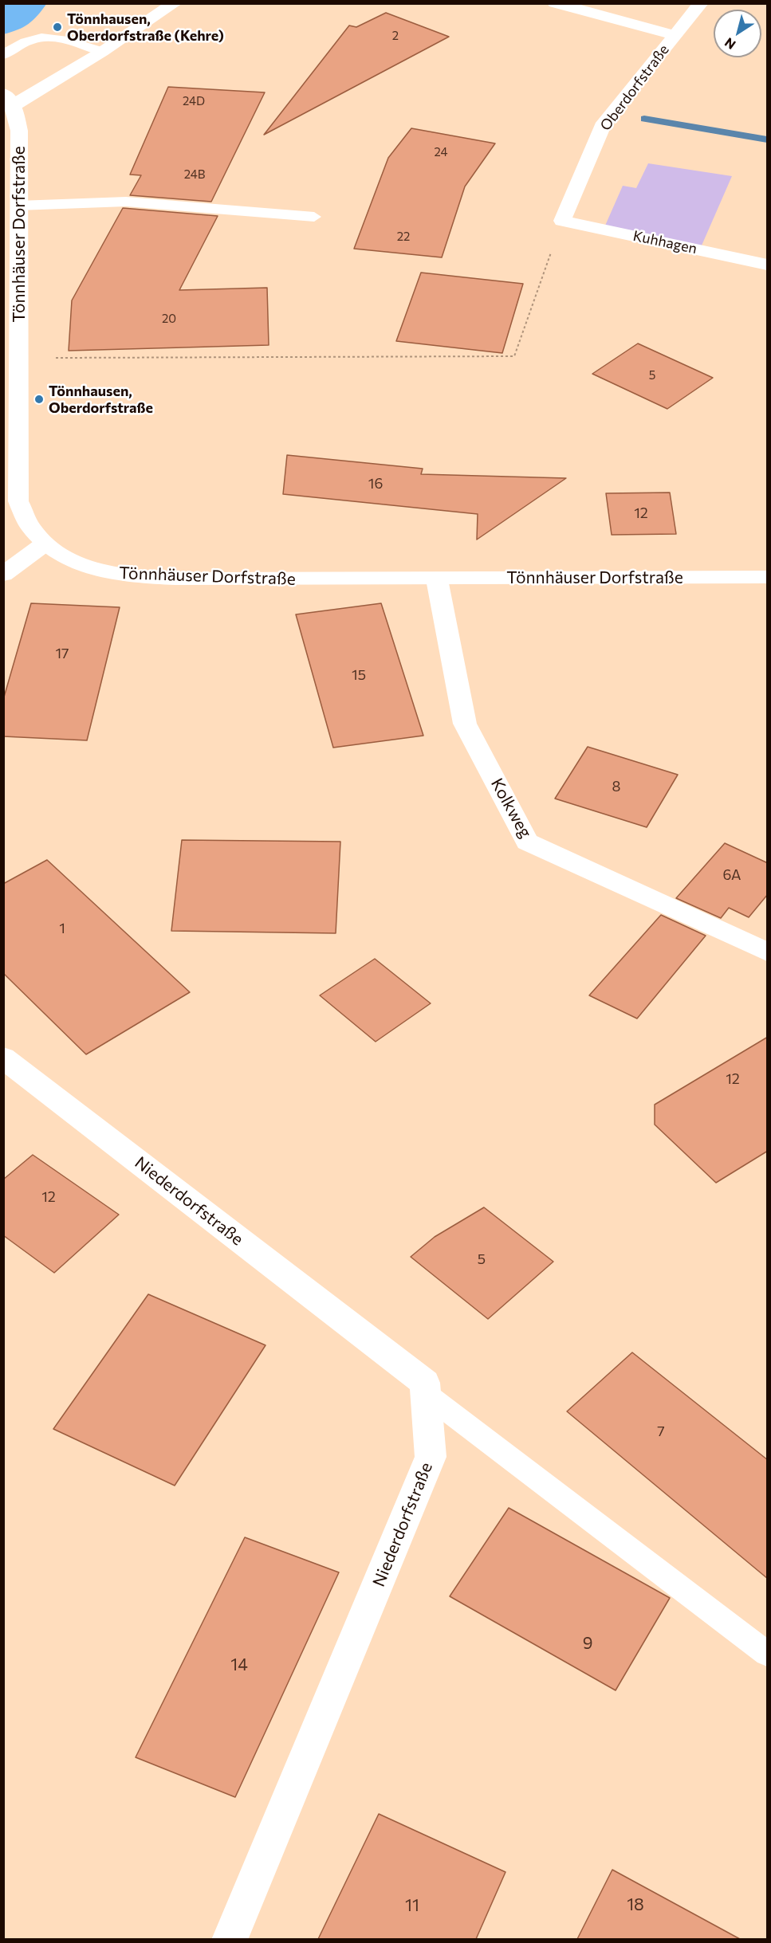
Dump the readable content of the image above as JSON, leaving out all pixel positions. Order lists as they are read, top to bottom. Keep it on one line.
{"streets":{"street":["Oberdorfstraße","Tönnhäuser Dorfstraße","Kuhhagen","Kolkweg","Niederdorfstraße"]},"crossings":[["Oberdorfstraße","Kuhhagen"],["Tönnhäuser Dorfstraße","Kolkweg"]],"places":["Tönnhausen, Oberdorfstraße (Kehre)","Tönnhausen, Oberdorfstraße"],"house_numbers":["2","24D","24","24B","22","20","5","16","12","17","15","8","6A","1","12","12","5","7","9","14","18","11"],"north":"bottom left"}
